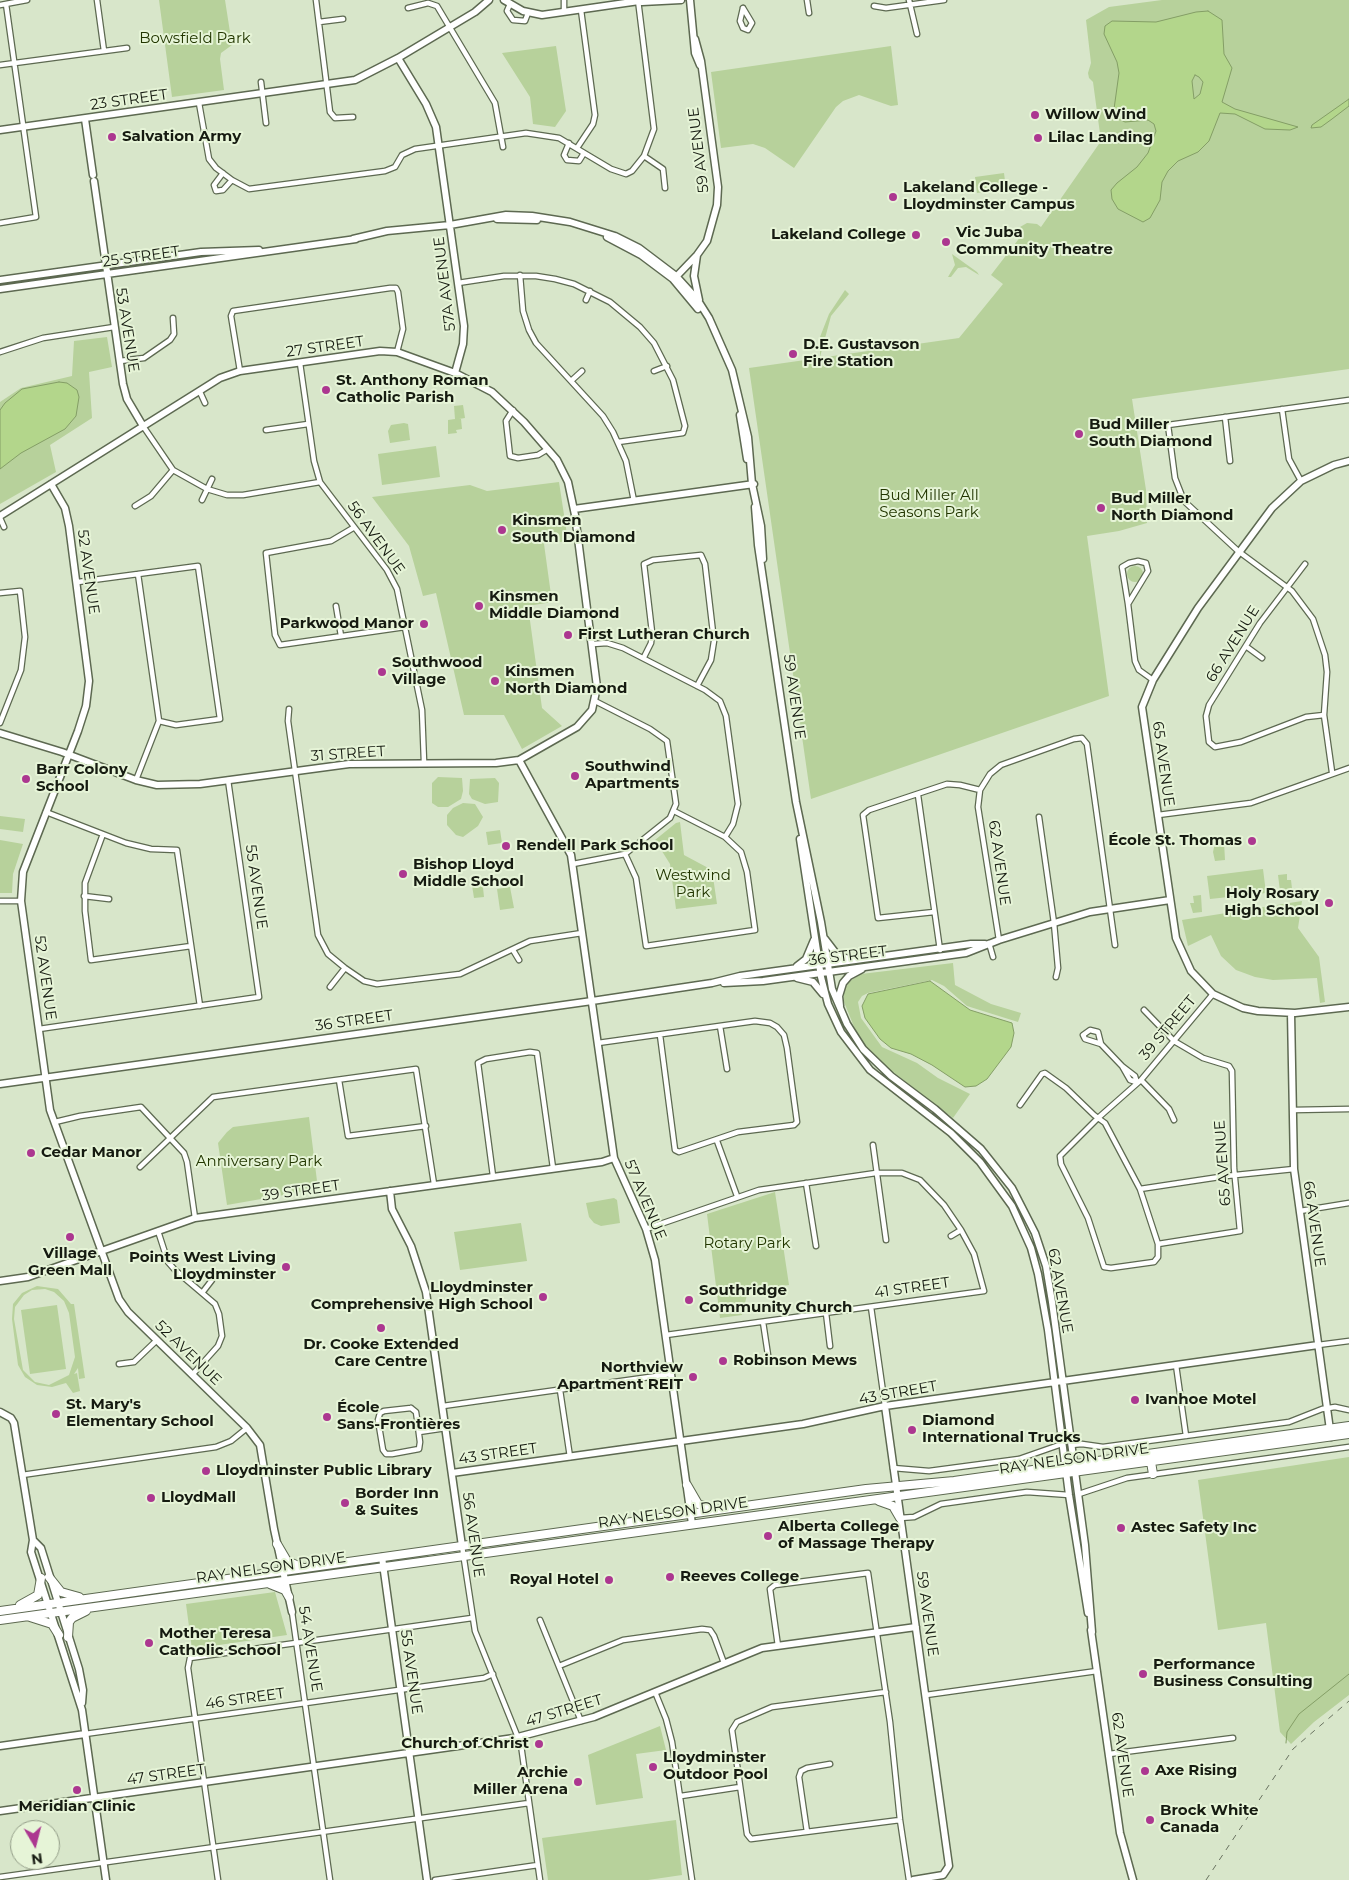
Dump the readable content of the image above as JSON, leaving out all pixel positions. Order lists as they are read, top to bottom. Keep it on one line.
{"streets":{"highway":["RAY NELSON DRIVE"],"street":["23 STREET","59 AVENUE","25 STREET","57A AVENUE","53 AVENUE","27 STREET","56 AVENUE","52 AVENUE","66 AVENUE","31 STREET","65 AVENUE","62 AVENUE","55 AVENUE","36 STREET","39 STREET","57 AVENUE","41 STREET","43 STREET","54 AVENUE","46 STREET","47 STREET"]},"crossings":[["23 STREET","57A AVENUE"],["23 STREET","53 AVENUE"],["59 AVENUE","62 AVENUE"],["59 AVENUE","36 STREET"],["59 AVENUE","41 STREET"],["59 AVENUE","43 STREET"],["59 AVENUE","RAY NELSON DRIVE"],["59 AVENUE","47 STREET"],["25 STREET","57A AVENUE"],["25 STREET","53 AVENUE"],["57A AVENUE","27 STREET"],["53 AVENUE","27 STREET"],["27 STREET","56 AVENUE"],["27 STREET","52 AVENUE"],["56 AVENUE","31 STREET"],["56 AVENUE","39 STREET"],["56 AVENUE","43 STREET"],["56 AVENUE","RAY NELSON DRIVE"],["56 AVENUE","46 STREET"],["56 AVENUE","47 STREET"],["52 AVENUE","31 STREET"],["52 AVENUE","36 STREET"],["52 AVENUE","39 STREET"],["52 AVENUE","54 AVENUE"],["66 AVENUE","39 STREET"],["66 AVENUE","43 STREET"],["66 AVENUE","RAY NELSON DRIVE"],["31 STREET","55 AVENUE"],["31 STREET","57 AVENUE"],["65 AVENUE","36 STREET"],["65 AVENUE","39 STREET"],["62 AVENUE","36 STREET"],["62 AVENUE","43 STREET"],["62 AVENUE","RAY NELSON DRIVE"],["55 AVENUE","RAY NELSON DRIVE"],["55 AVENUE","46 STREET"],["55 AVENUE","47 STREET"],["36 STREET","57 AVENUE"],["39 STREET","57 AVENUE"],["57 AVENUE","41 STREET"],["57 AVENUE","43 STREET"],["57 AVENUE","RAY NELSON DRIVE"],["RAY NELSON DRIVE","54 AVENUE"],["54 AVENUE","46 STREET"],["54 AVENUE","47 STREET"]],"parks":["Bowsfield Park","Bud Miller All Seasons Park","Westwind Park","Anniversary Park","Rotary Park"],"places":["Willow Wind","Salvation Army","Lilac Landing","Lakeland College - Lloydminster Campus","Lakeland College","Vic Juba Community Theatre","D.E. Gustavson Fire Station","St. Anthony Roman Catholic Parish","Bud Miller South Diamond","Bud Miller North Diamond","Kinsmen South Diamond","Kinsmen Middle Diamond","Parkwood Manor","First Lutheran Church","Southwood Village","Kinsmen North Diamond","Southwind Apartments","Barr Colony School","École St. Thomas","Rendell Park School","Bishop Lloyd Middle School","Holy Rosary High School","Cedar Manor","Village Green Mall","Points West Living Lloydminster","Lloydminster Comprehensive High School","Southridge Community Church","Dr. Cooke Extended Care Centre","Robinson Mews","Northview Apartment REIT","Ivanhoe Motel","St. Mary's Elementary School","École Sans-Frontières","Diamond International Trucks","Lloydminster Public Library","LloydMall","Border Inn & Suites","Astec Safety Inc","Alberta College of Massage Therapy","Reeves College","Royal Hotel","Mother Teresa Catholic School","Performance Business Consulting","Church of Christ","Lloydminster Outdoor Pool","Axe Rising","Archie Miller Arena","Meridian Clinic","Brock White Canada"],"north":"bottom"}
